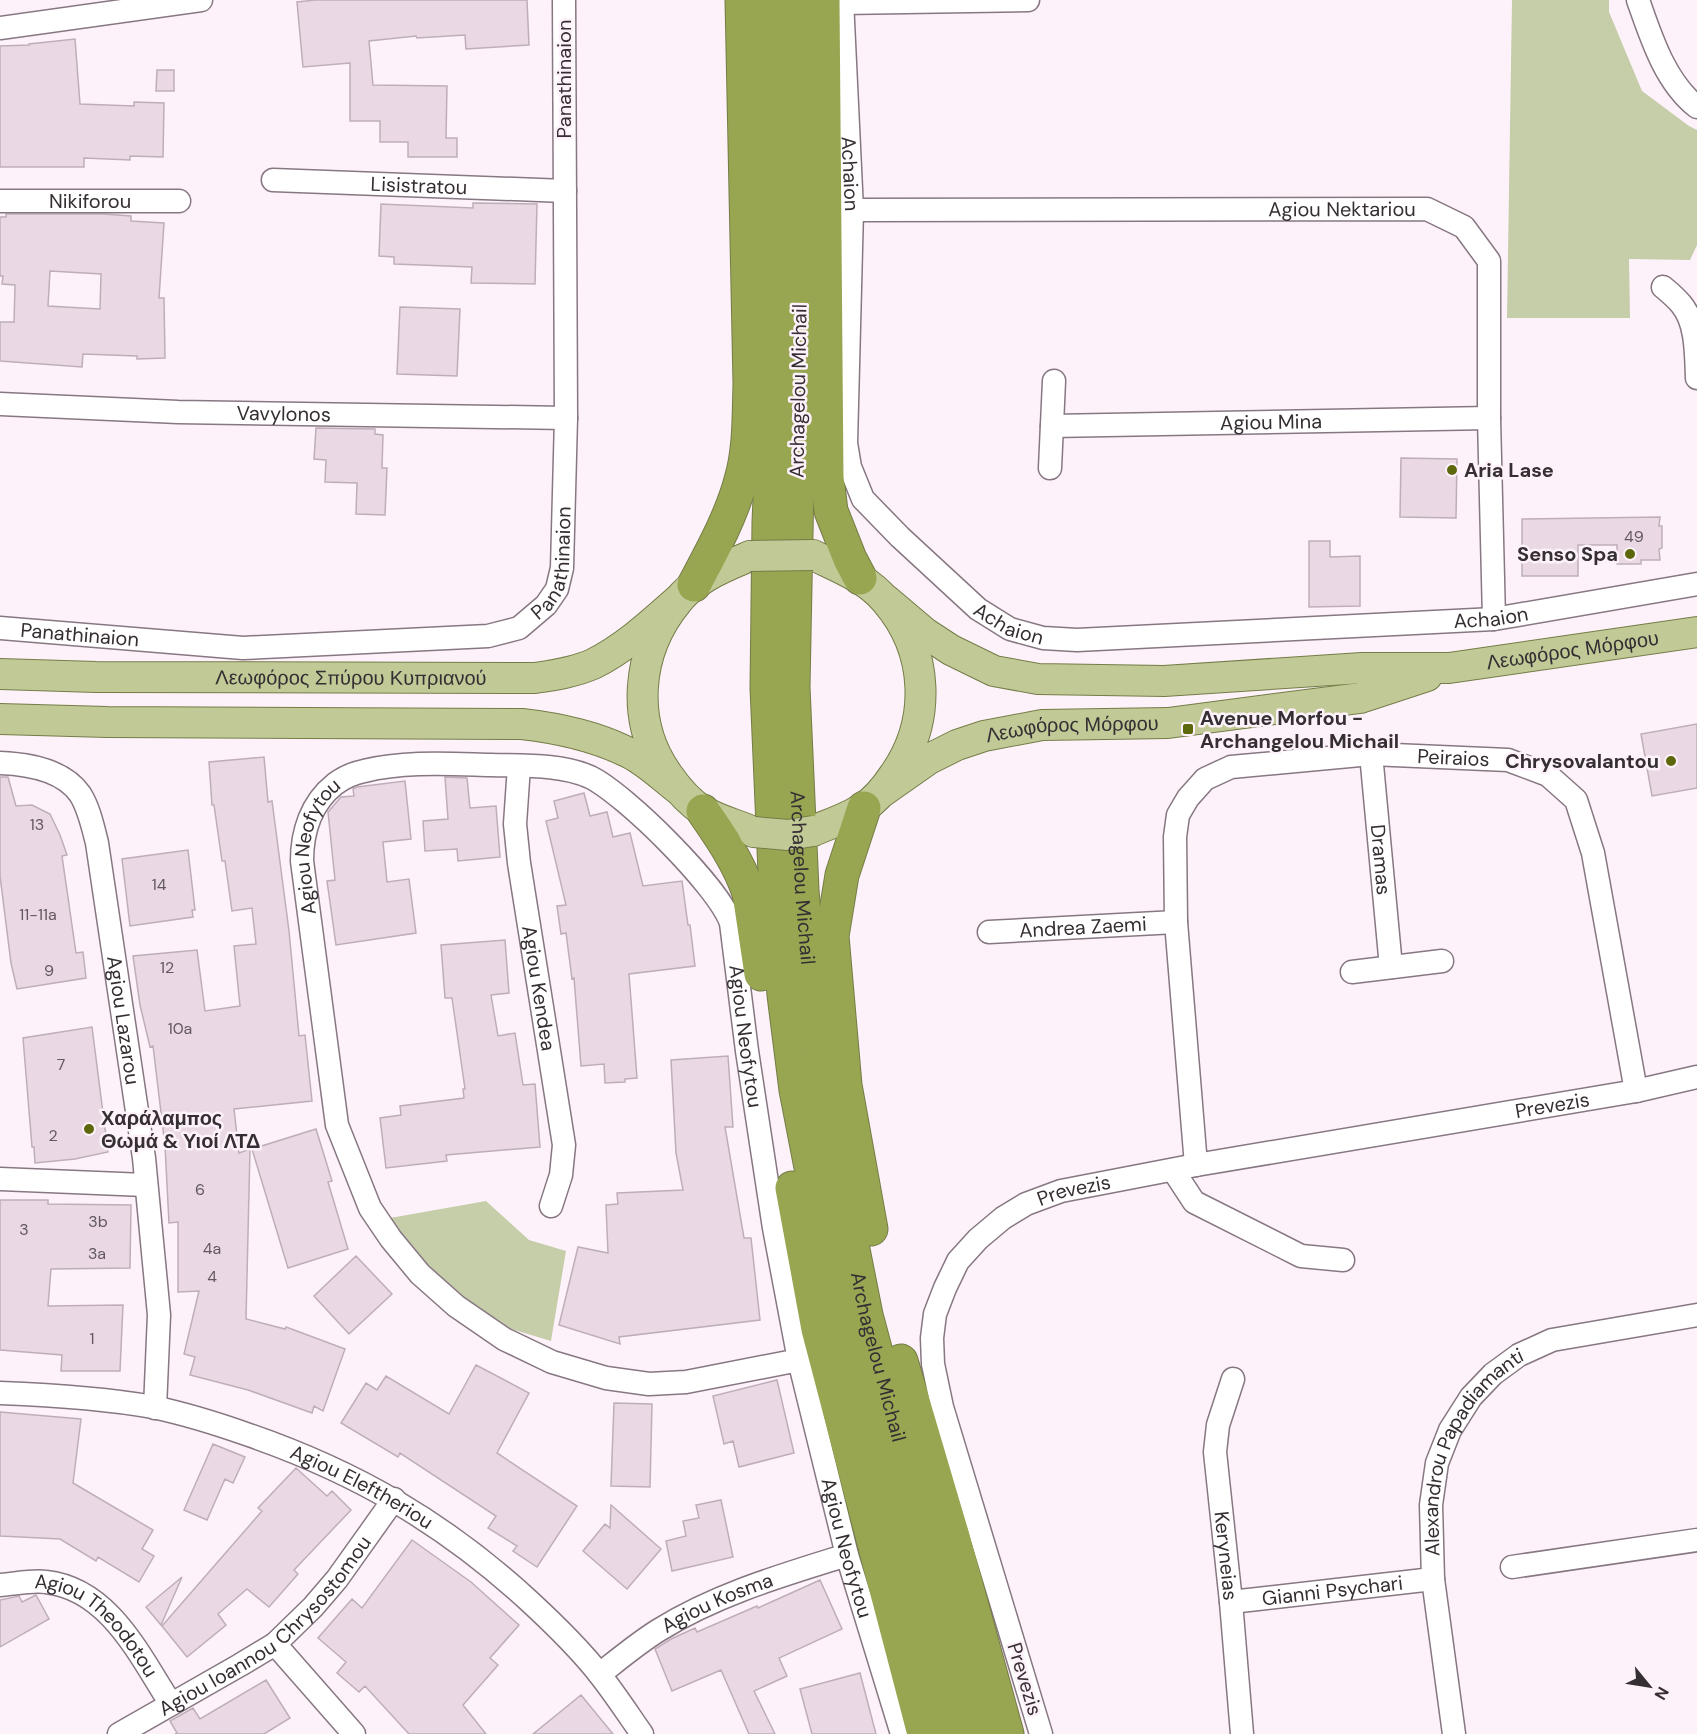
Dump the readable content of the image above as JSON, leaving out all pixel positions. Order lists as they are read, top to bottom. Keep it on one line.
{"streets":{"highway":["Archagelou Michail"],"main road":["Λεωφόρος Μόρφου","Λεωφόρος Σπύρου Κυπριανού"],"street":["Panathinaion","Achaion","Lisistratou","Nikiforou","Agiou Nektariou","Vavylonos","Agiou Mina","Peiraios","Agiou Neofytou","Dramas","Andrea Zaemi","Agiou Kendea","Agiou Lazarou","Prevezis","Alexandrou Papadiamanti","Agiou Eleftheriou","Keryneias","Gianni Psychari","Agiou Kosma","Agiou Ioannou Chrysostomou","Agiou Theodotou"]},"crossings":[["Panathinaion","Lisistratou"],["Panathinaion","Vavylonos"],["Achaion","Agiou Nektariou"],["Agiou Nektariou","Agiou Mina"],["Λεωφόρος Μόρφου","Λεωφόρος Σπύρου Κυπριανού"],["Peiraios","Dramas"],["Peiraios","Andrea Zaemi"],["Peiraios","Prevezis"],["Agiou Neofytou","Agiou Kendea"],["Agiou Neofytou","Agiou Kosma"],["Agiou Lazarou","Agiou Eleftheriou"],["Alexandrou Papadiamanti","Gianni Psychari"],["Agiou Eleftheriou","Agiou Kosma"],["Agiou Eleftheriou","Agiou Ioannou Chrysostomou"],["Keryneias","Gianni Psychari"],["Agiou Ioannou Chrysostomou","Agiou Theodotou"]],"places":{"other":["Aria Lase","Senso Spa","Chrysovalantou","Χαράλαμπος Θωμά & Υιοί ΛΤΔ"],"transit":["Avenue Morfou - Archangelou Michail"]},"house_numbers":["49","13","14","11-11a","12","9","10a","7","2","6","3b","3","4a","3a","4","1"],"north":"bottom right"}
